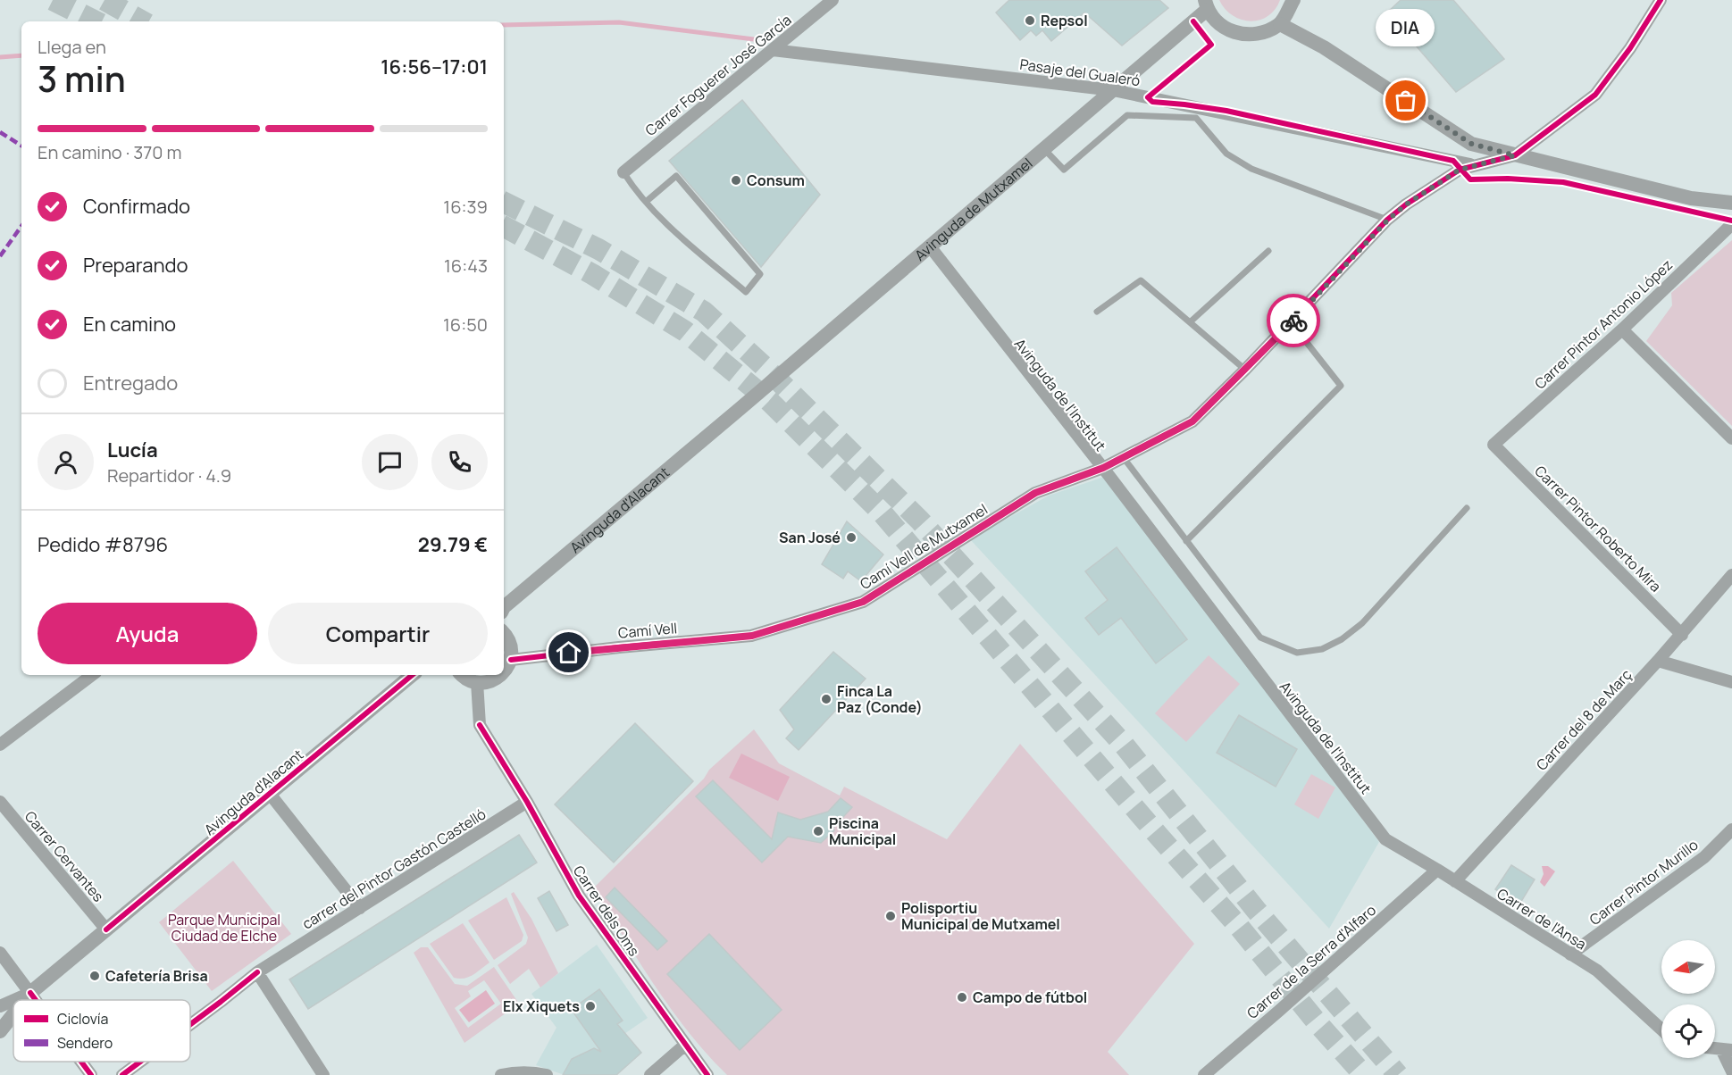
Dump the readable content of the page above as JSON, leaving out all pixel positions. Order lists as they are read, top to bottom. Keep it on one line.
{"streets":{"street":["Pasaje del Gualeró","Carrer Foguerer José García","Avinguda de Mutxamel","Carrer Pintor Antonio López","Avinguda de l'Institut","Avinguda d'Alacant","Carrer Pintor Roberto Mira","Camí Vell de Mutxamel","Camí Vell","Carrer del 8 de Març","Carrer Cervantes","carrer del Pintor Gastón Castelló","Carrer Pintor Murillo","Carrer dels Oms","Carrer de l'Ansa","Carrer de la Serra d'Alfaro"]},"crossings":[["Pasaje del Gualeró","Carrer Foguerer José García"],["Pasaje del Gualeró","Avinguda de Mutxamel"],["Pasaje del Gualeró","Camí Vell de Mutxamel"],["Avinguda de Mutxamel","Avinguda de l'Institut"],["Avinguda de Mutxamel","Avinguda d'Alacant"],["Carrer Pintor Antonio López","Carrer Pintor Roberto Mira"],["Avinguda de l'Institut","Camí Vell de Mutxamel"],["Avinguda de l'Institut","Carrer de l'Ansa"],["Avinguda d'Alacant","Carrer Cervantes"],["Carrer Pintor Roberto Mira","Carrer del 8 de Març"],["Camí Vell de Mutxamel","Camí Vell"],["Carrer del 8 de Març","Carrer de l'Ansa"],["carrer del Pintor Gastón Castelló","Carrer dels Oms"],["Carrer Pintor Murillo","Carrer de l'Ansa"],["Carrer de l'Ansa","Carrer de la Serra d'Alfaro"]],"parks":["Parque Municipal Ciudad de Elche"],"places":["Repsol","DIA","Consum","San José","Finca La Paz (Conde)","Piscina Municipal","Polisportiu Municipal de Mutxamel","Cafetería Brisa","Campo de fútbol","Elx Xiquets"],"legend":["Ciclovía","Sendero"],"north":"left","page":{"bubble":"DIA","heading":["3 min","Llega en","16:56–17:01"],"panel":["Lucía","Repartidor · 4.9","Pedido #8796","29.79 €"],"bar":"En camino · 370 m","list":[["Confirmado","16:39"],["Preparando","16:43"],["En camino","16:50"],"Entregado"],"buttons":["Ayuda","Compartir"]}}
